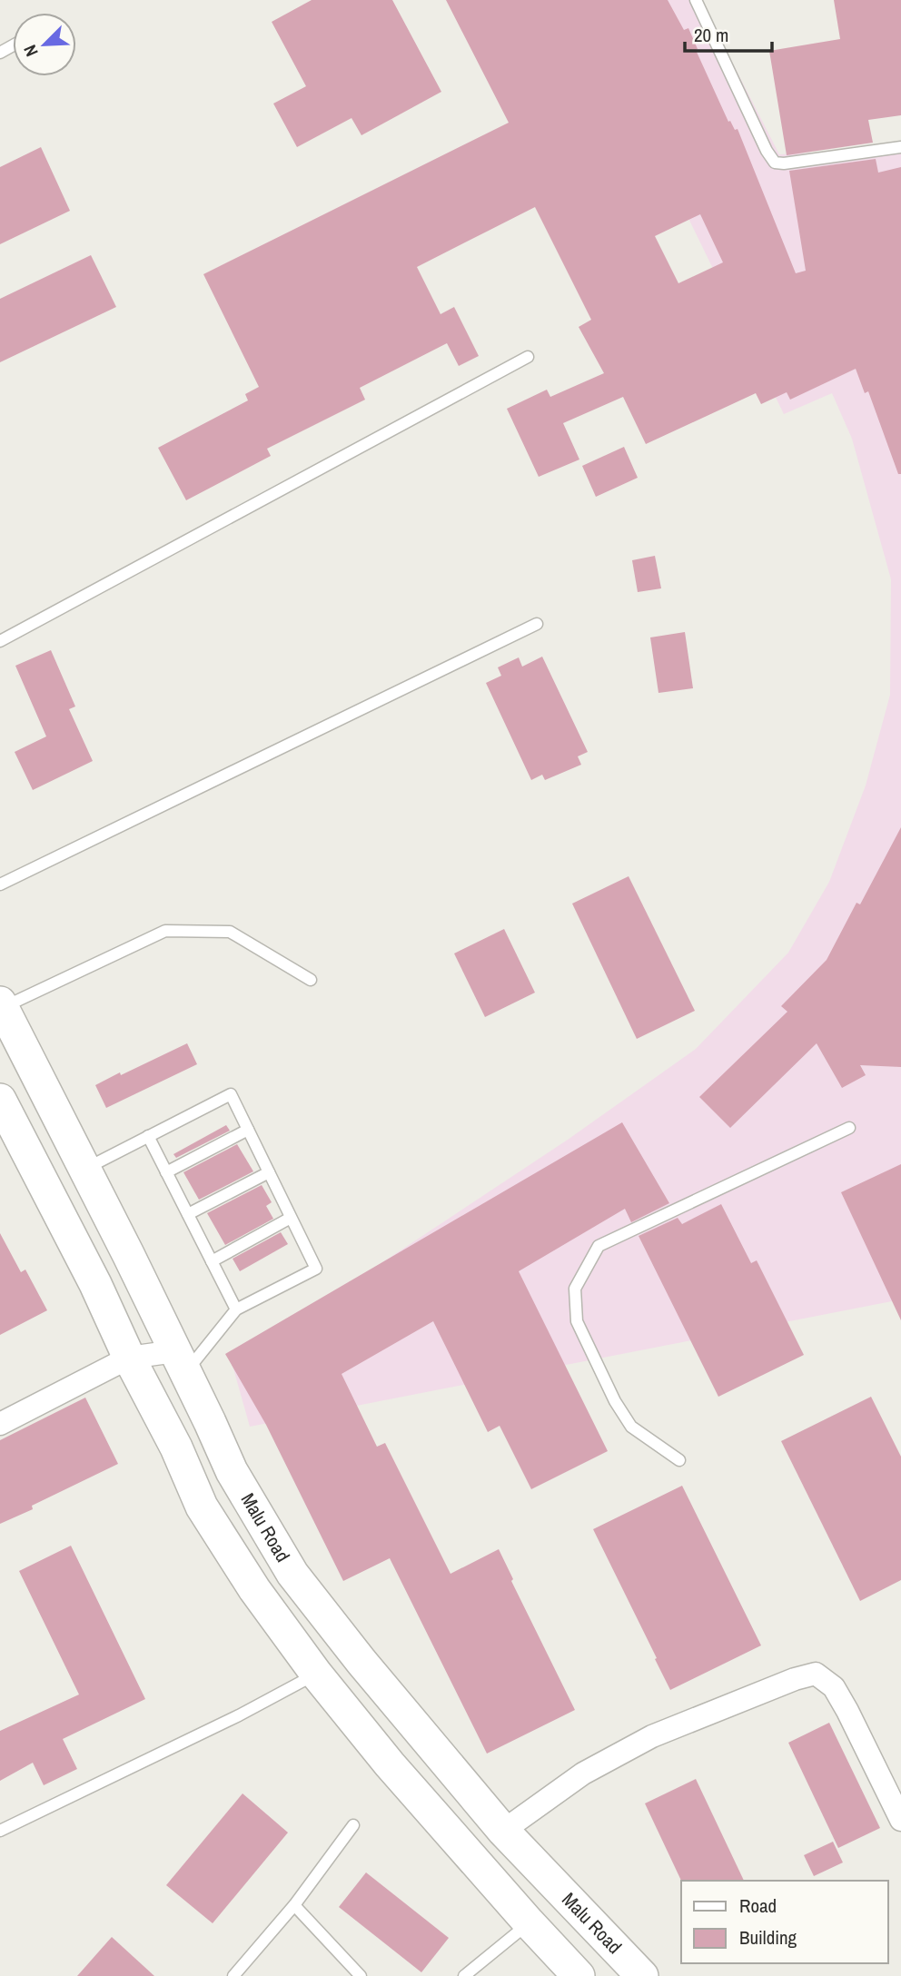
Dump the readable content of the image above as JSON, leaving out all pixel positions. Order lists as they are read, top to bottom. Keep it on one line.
{"streets":{"main road":["Malu Road"]},"legend":["Road","Building"],"scale_bar":"20 m","north":"bottom left"}
